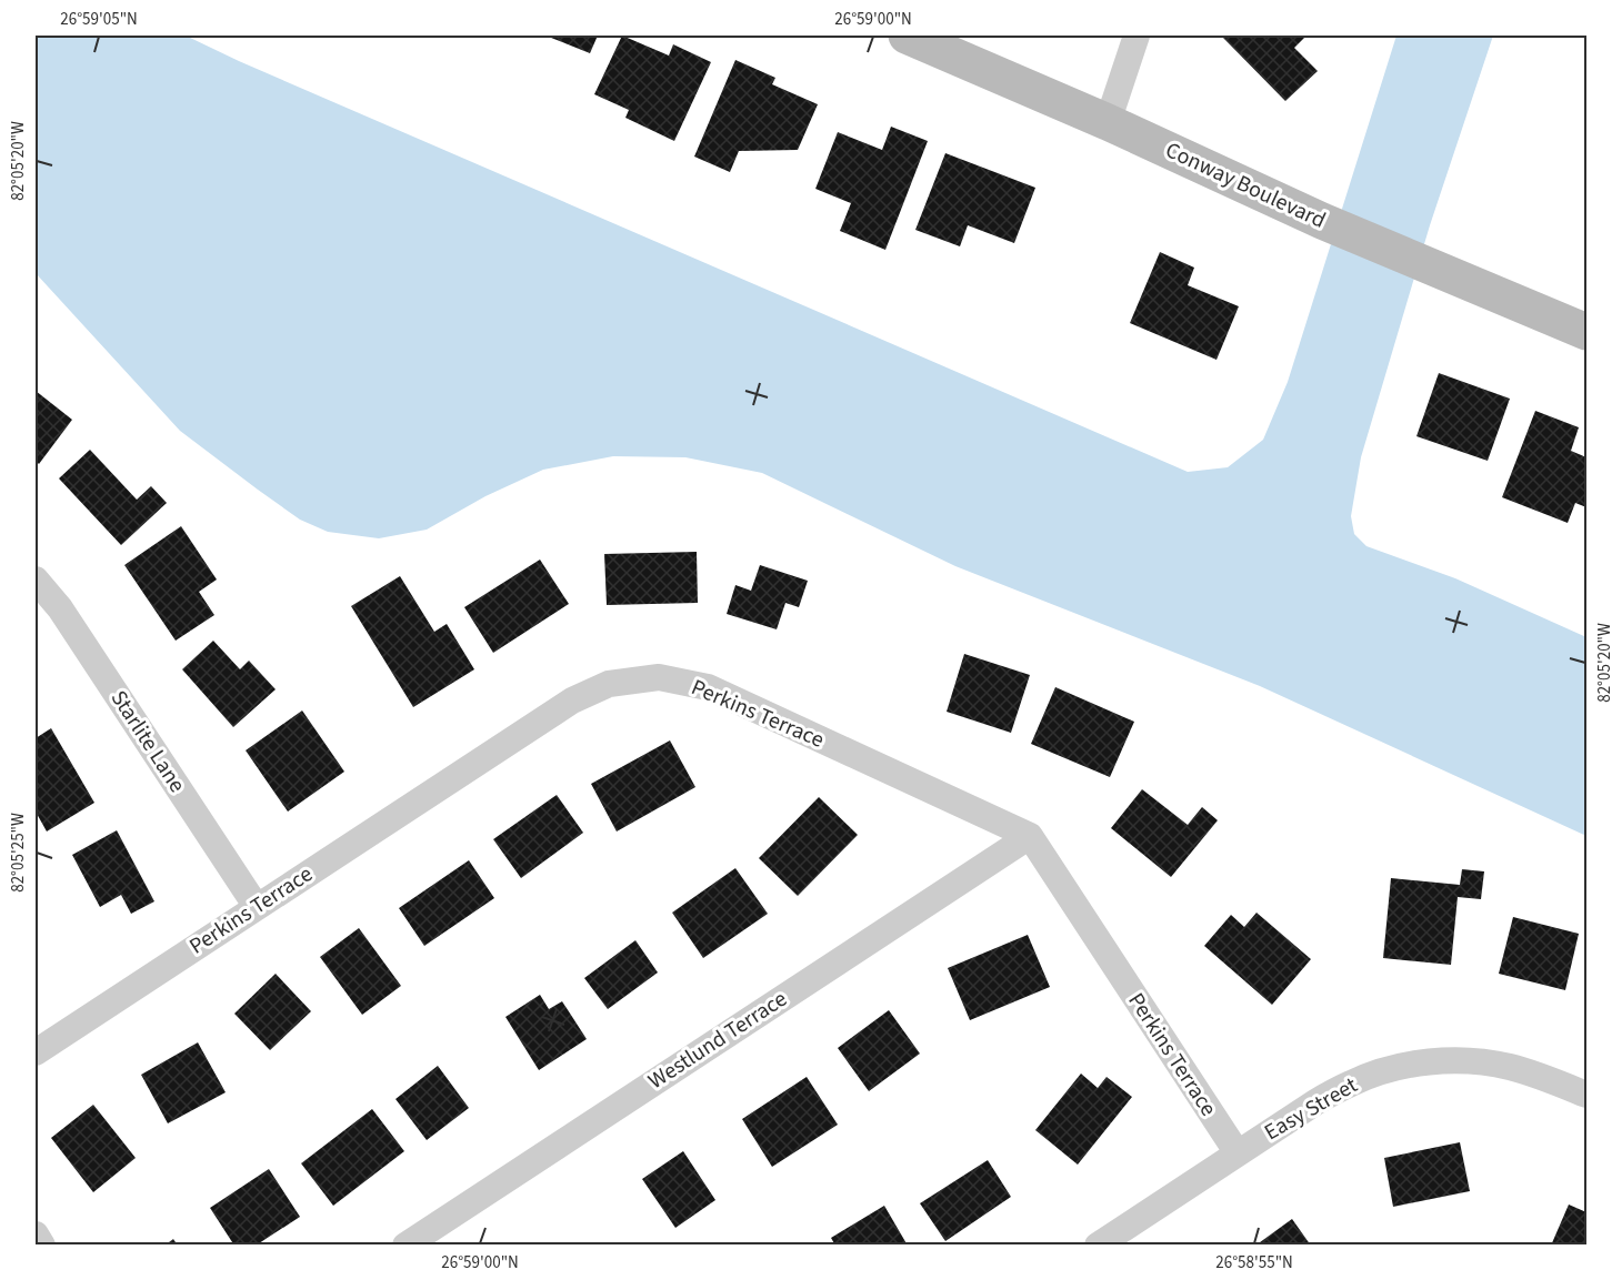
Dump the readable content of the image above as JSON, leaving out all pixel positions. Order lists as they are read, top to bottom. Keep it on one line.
{"streets":{"street":["Conway Boulevard","Perkins Terrace","Starlite Lane","Westlund Terrace","Easy Street"]},"crossings":[["Perkins Terrace","Starlite Lane"],["Perkins Terrace","Westlund Terrace"],["Perkins Terrace","Easy Street"]],"coordinates":["26°59'05\"N","26°59'00\"N","82°05'20\"W","82°05'25\"W","26°58'55\"N"]}
